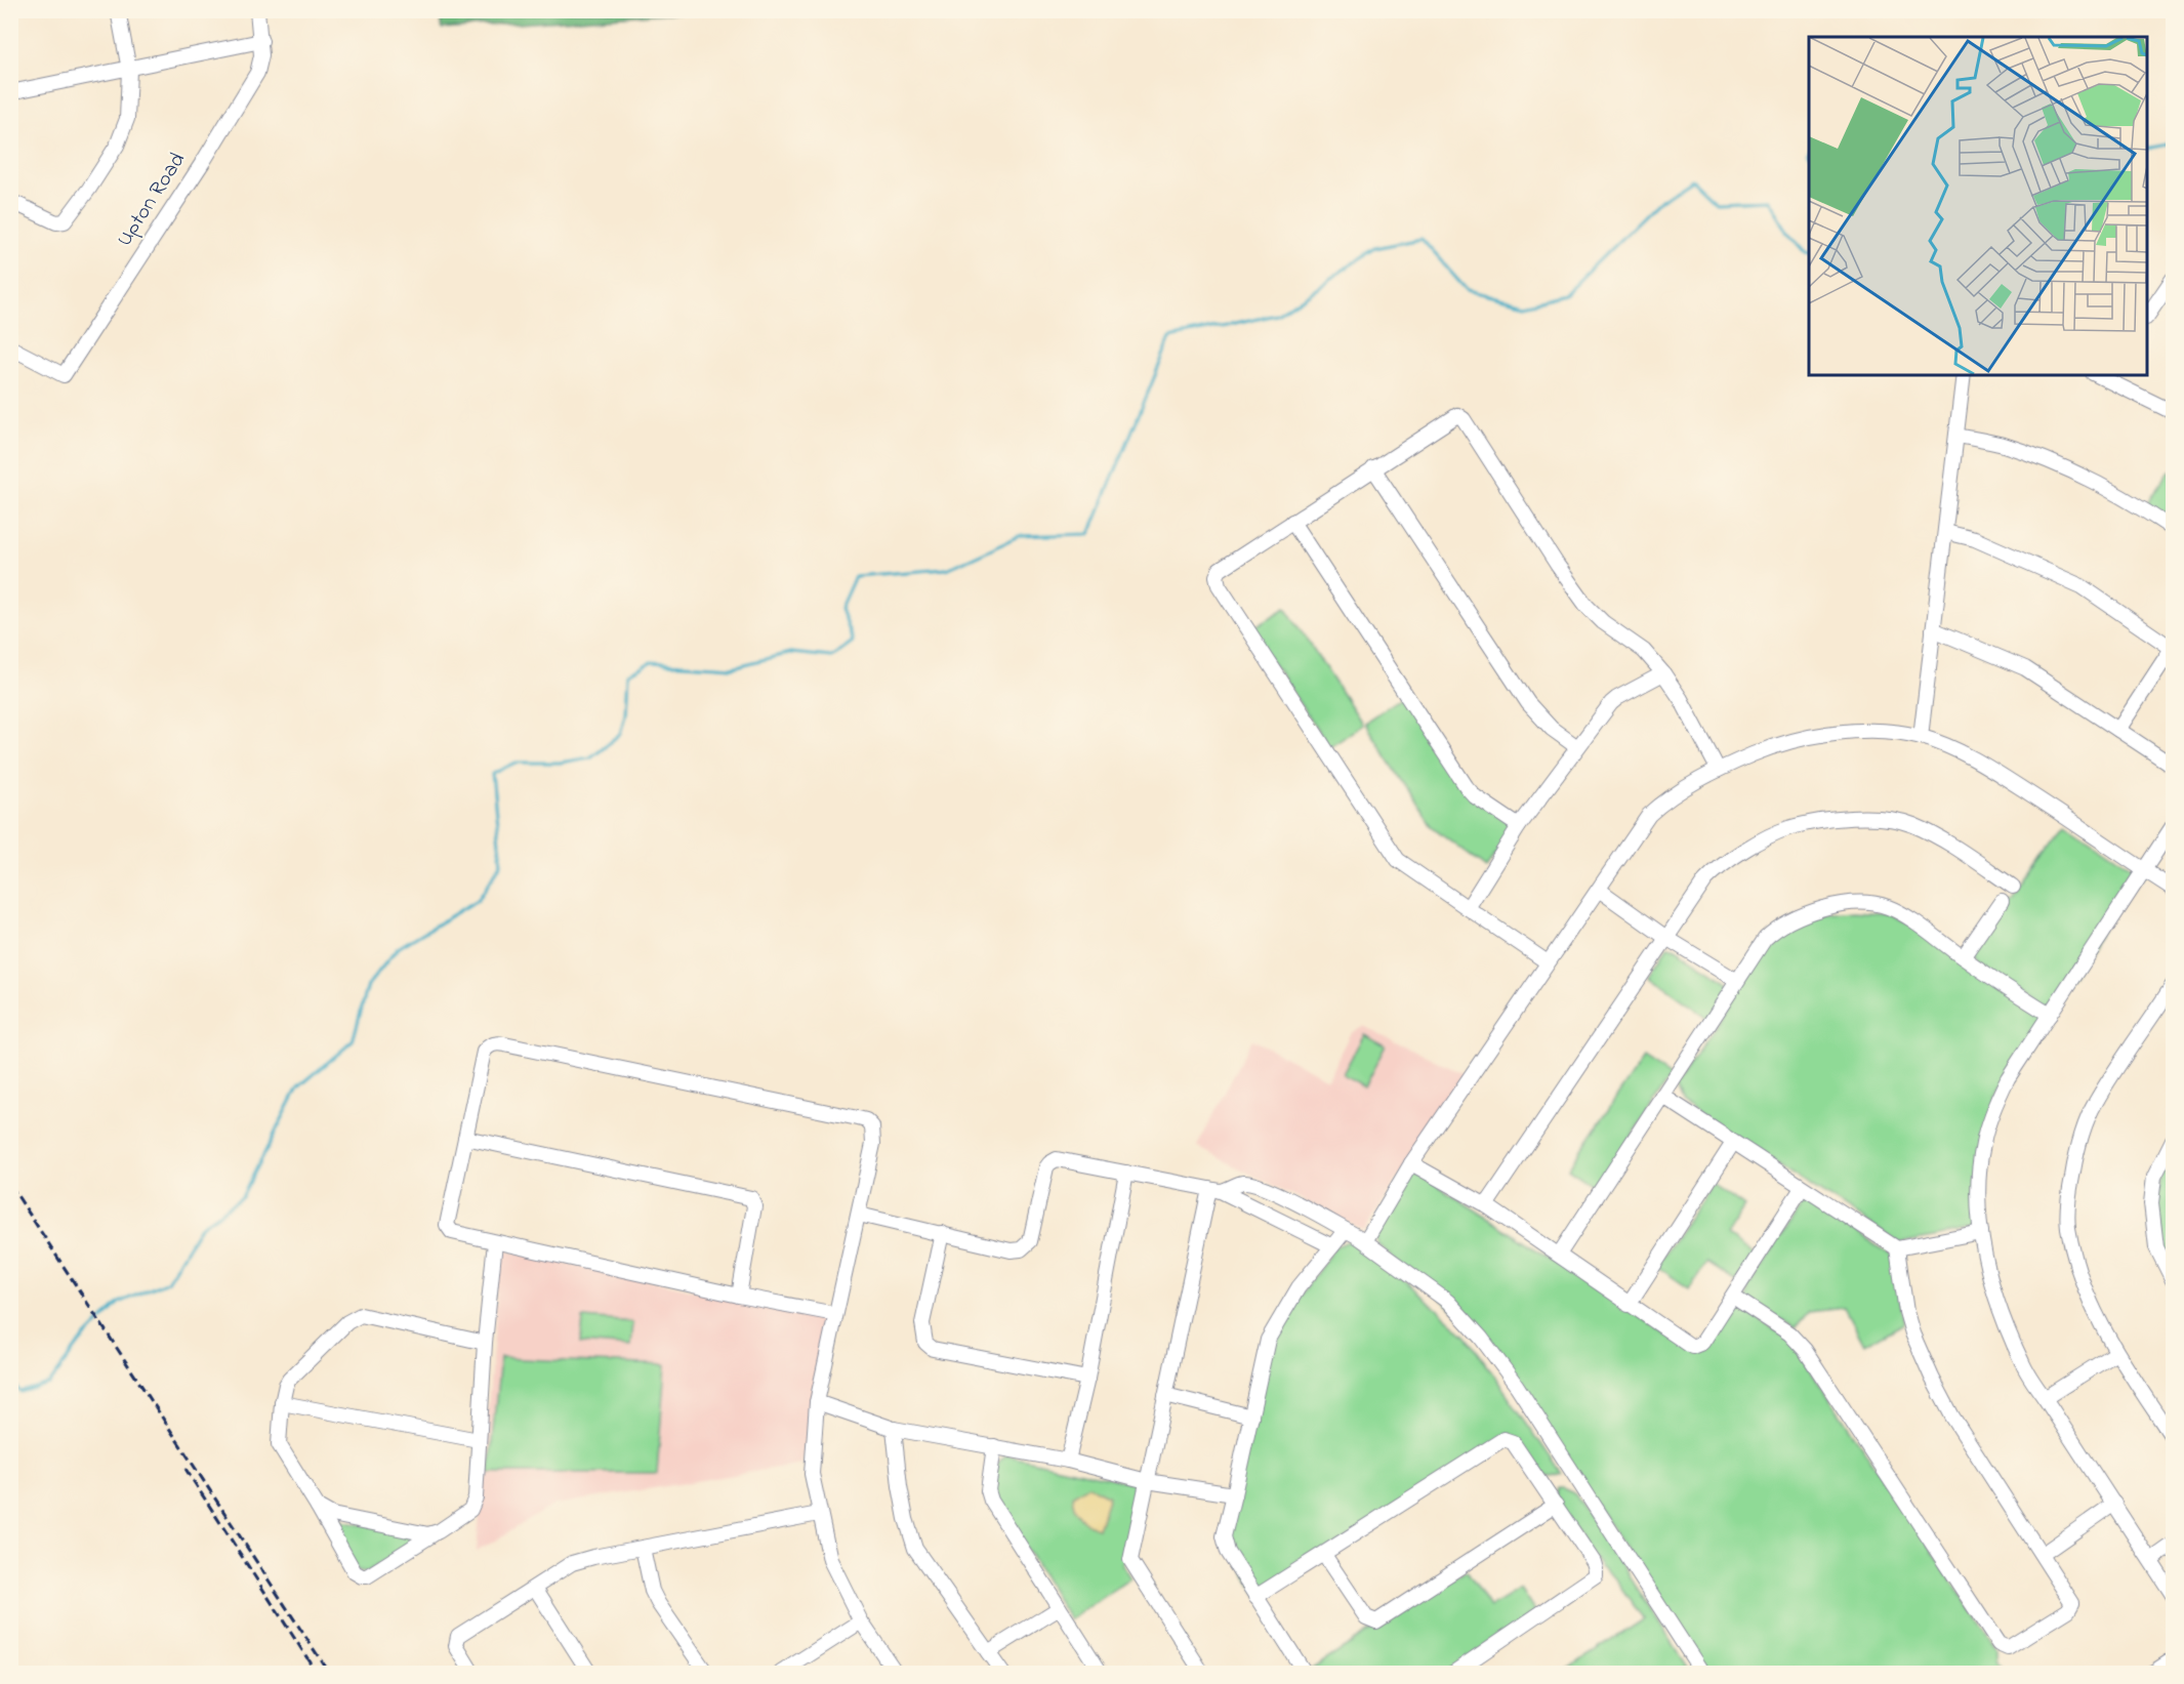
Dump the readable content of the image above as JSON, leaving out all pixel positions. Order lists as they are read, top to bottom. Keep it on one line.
{"streets":{"street":["Upton Road"]}}
